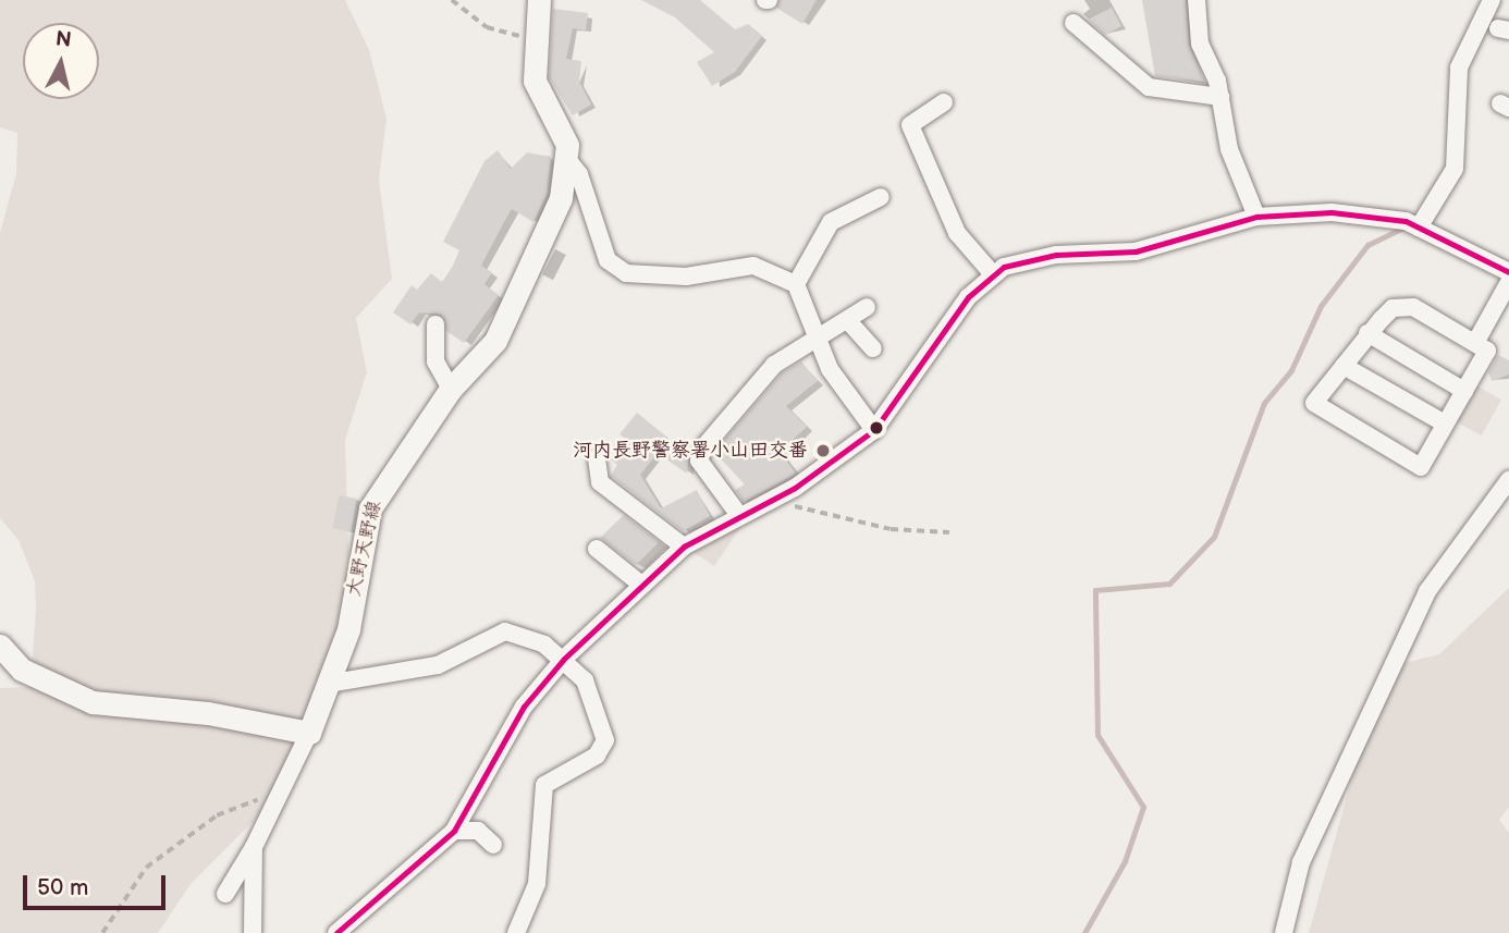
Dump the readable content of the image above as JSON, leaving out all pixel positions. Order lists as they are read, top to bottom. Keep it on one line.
{"streets":{"main road":["大野天野線"]},"places":["河内長野警察署小山田交番"],"scale_bar":"50 m","north":"top"}
